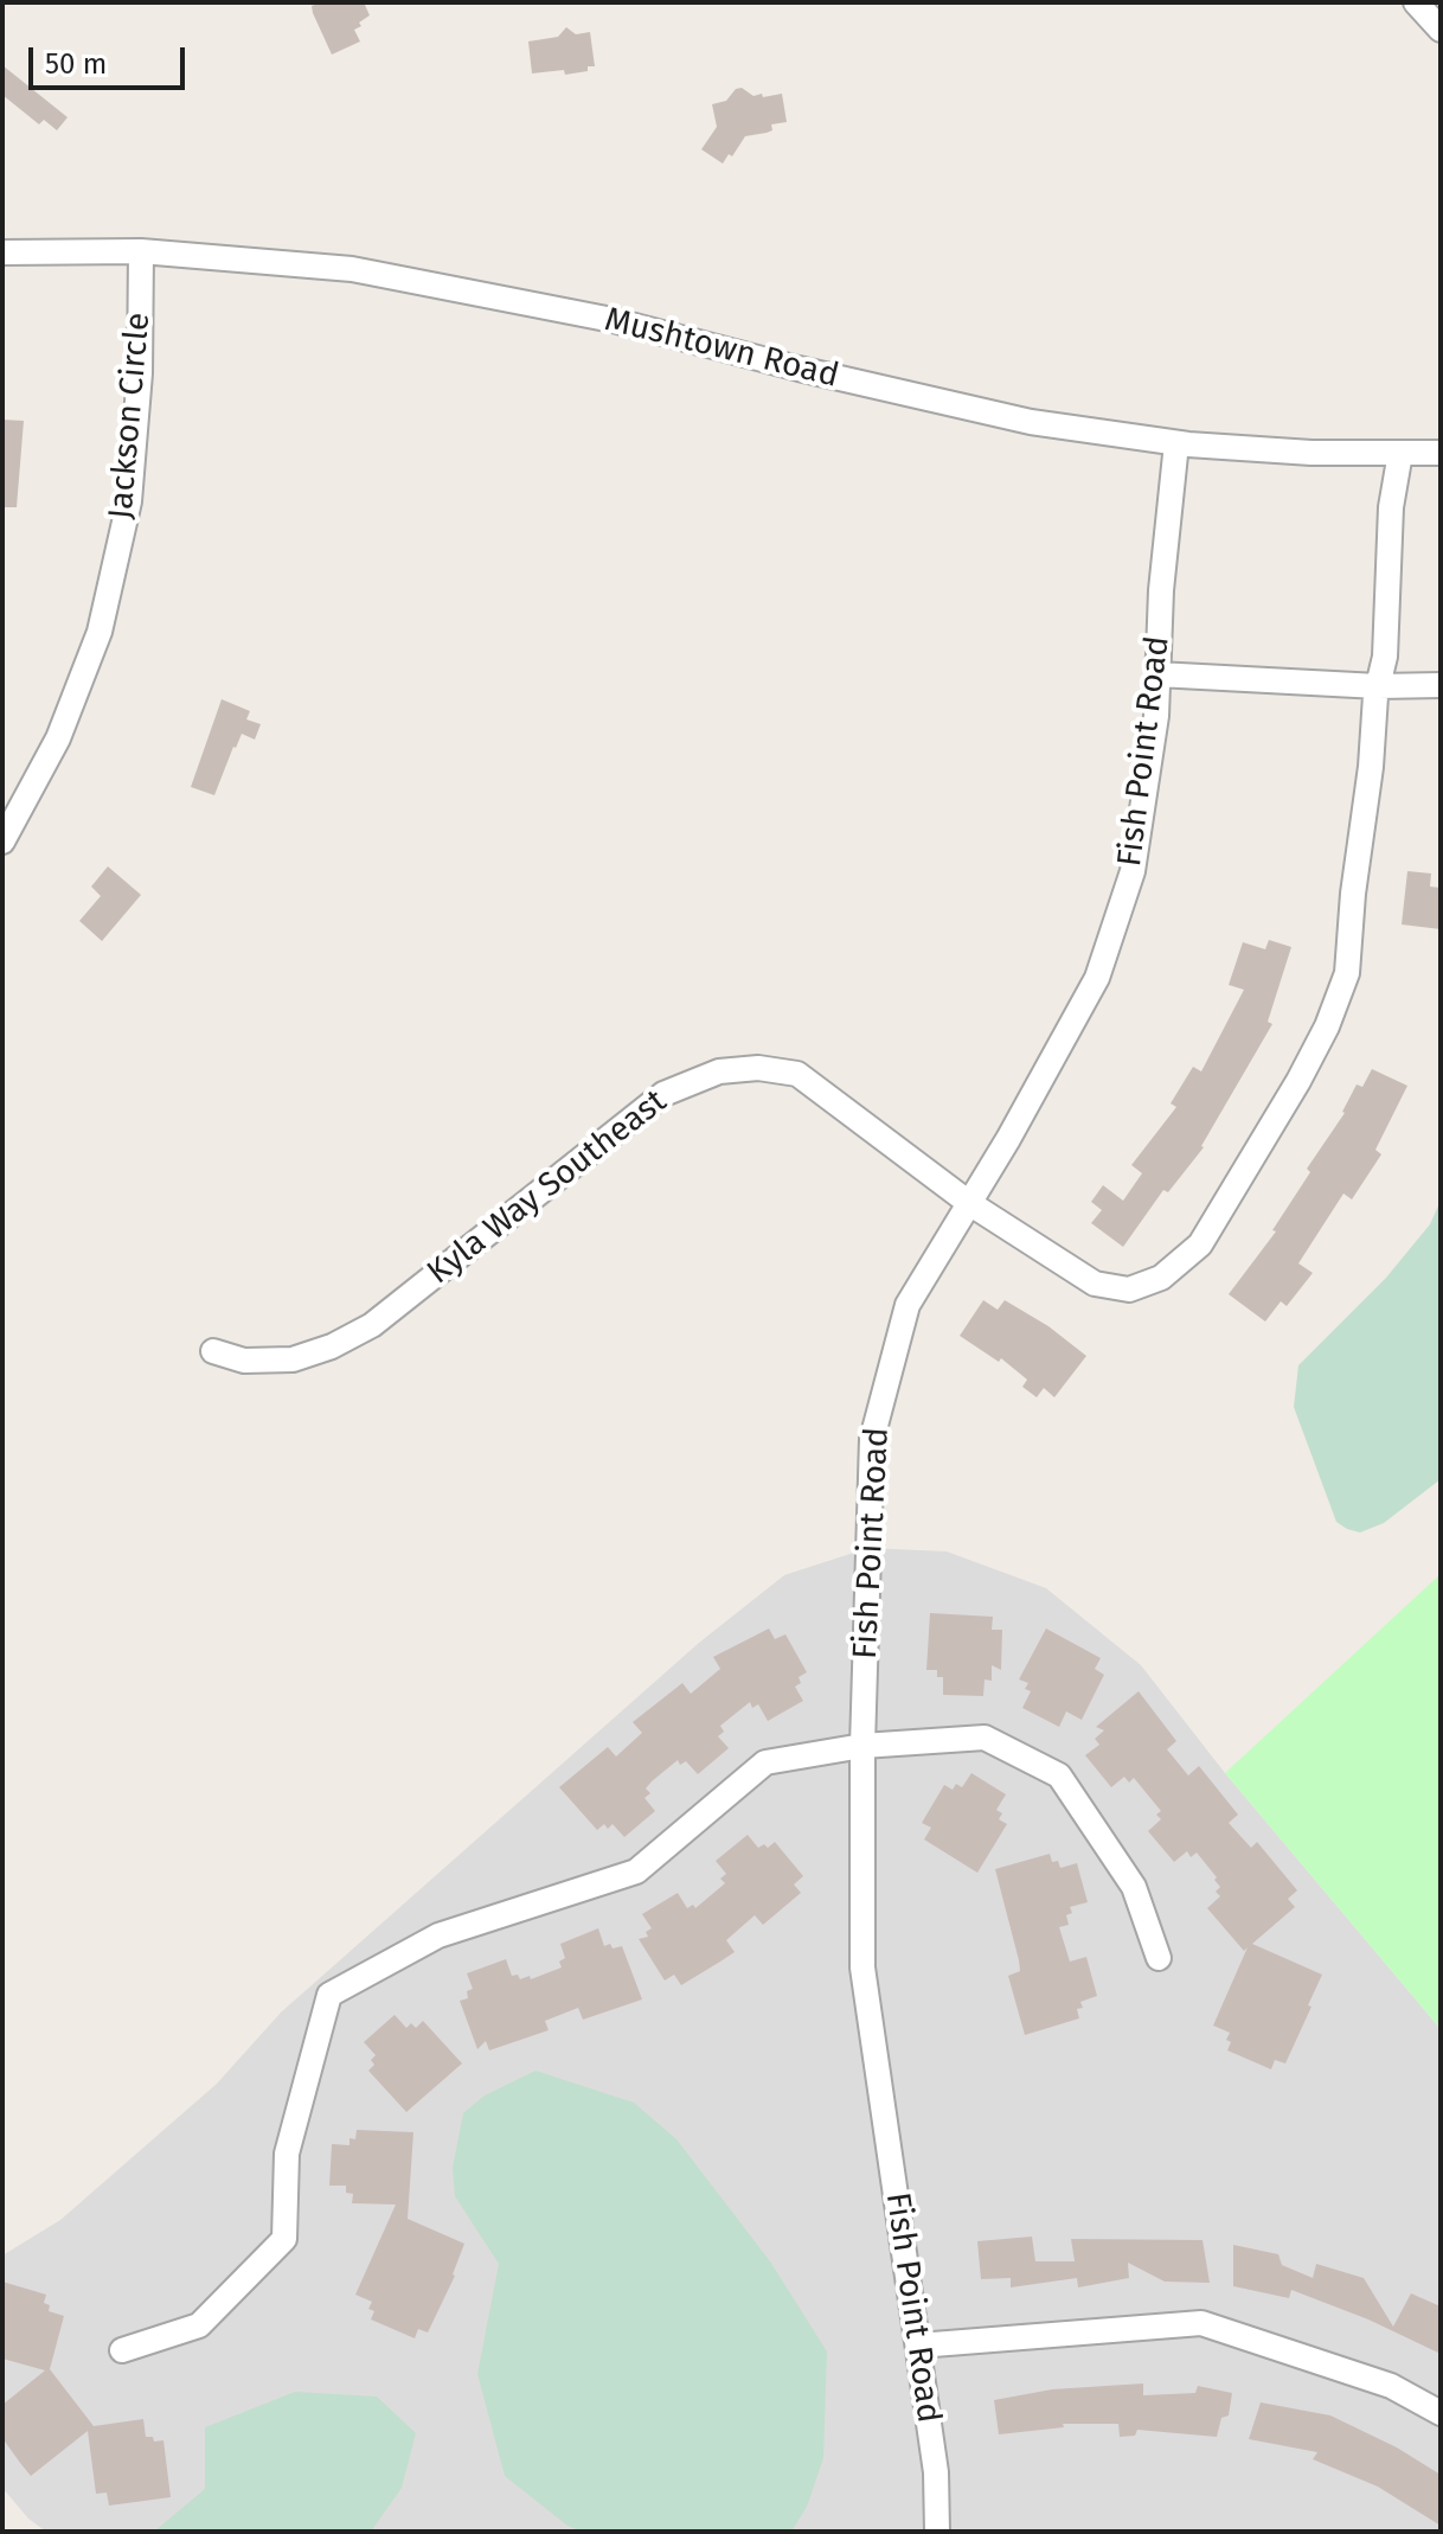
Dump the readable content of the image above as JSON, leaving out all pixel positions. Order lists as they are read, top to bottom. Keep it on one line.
{"streets":{"street":["Mushtown Road","Jackson Circle","Fish Point Road","Kyla Way Southeast"]},"crossings":[["Mushtown Road","Jackson Circle"],["Mushtown Road","Fish Point Road"],["Mushtown Road","Kyla Way Southeast"],["Fish Point Road","Kyla Way Southeast"]],"scale_bar":"50 m"}
